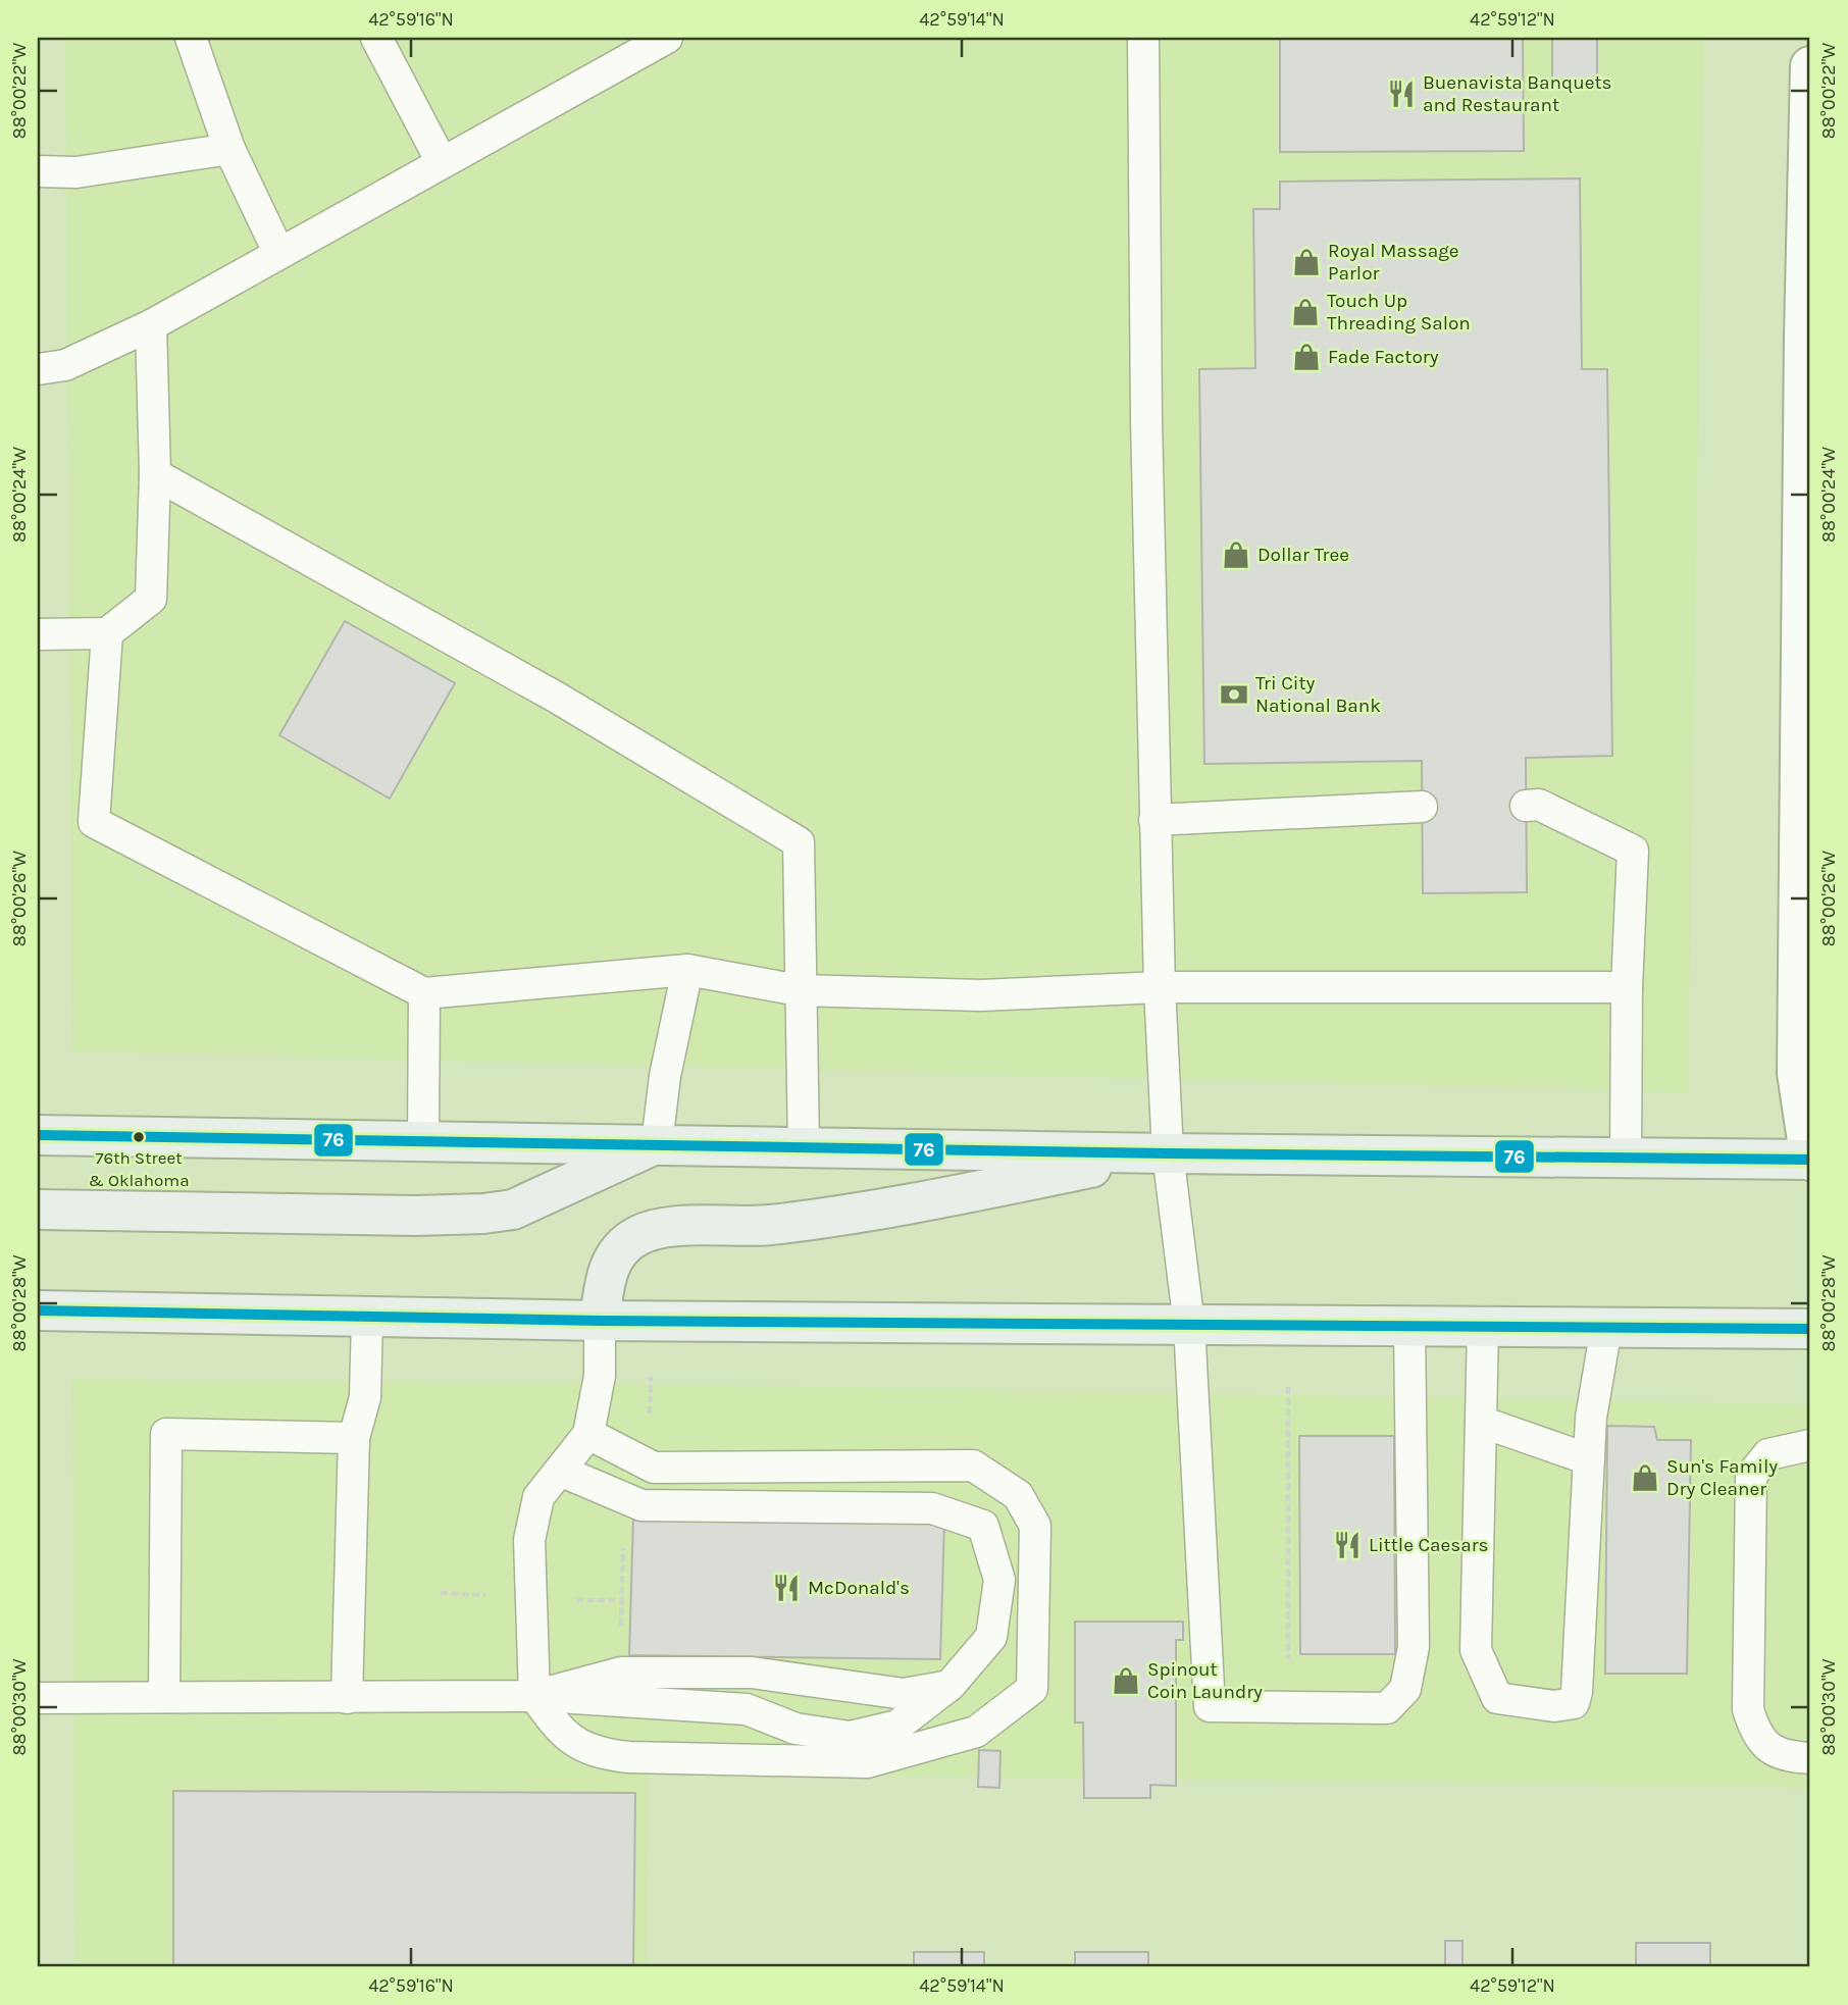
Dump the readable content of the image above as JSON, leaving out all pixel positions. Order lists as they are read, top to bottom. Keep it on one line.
{"places":{"restaurant":["Buenavista Banquets and Restaurant","Little Caesars","McDonald's"],"shop":["Royal Massage Parlor","Touch Up Threading Salon","Fade Factory","Dollar Tree","Sun's Family Dry Cleaner","Spinout Coin Laundry"],"bank":["Tri City National Bank"],"other":["76th Street & Oklahoma"]},"lines":["transit line 76"],"coordinates":["42°59'16\"N","42°59'14\"N","42°59'12\"N","88°00'22\"W","88°00'24\"W","88°00'26\"W","88°00'28\"W","88°00'30\"W"]}
